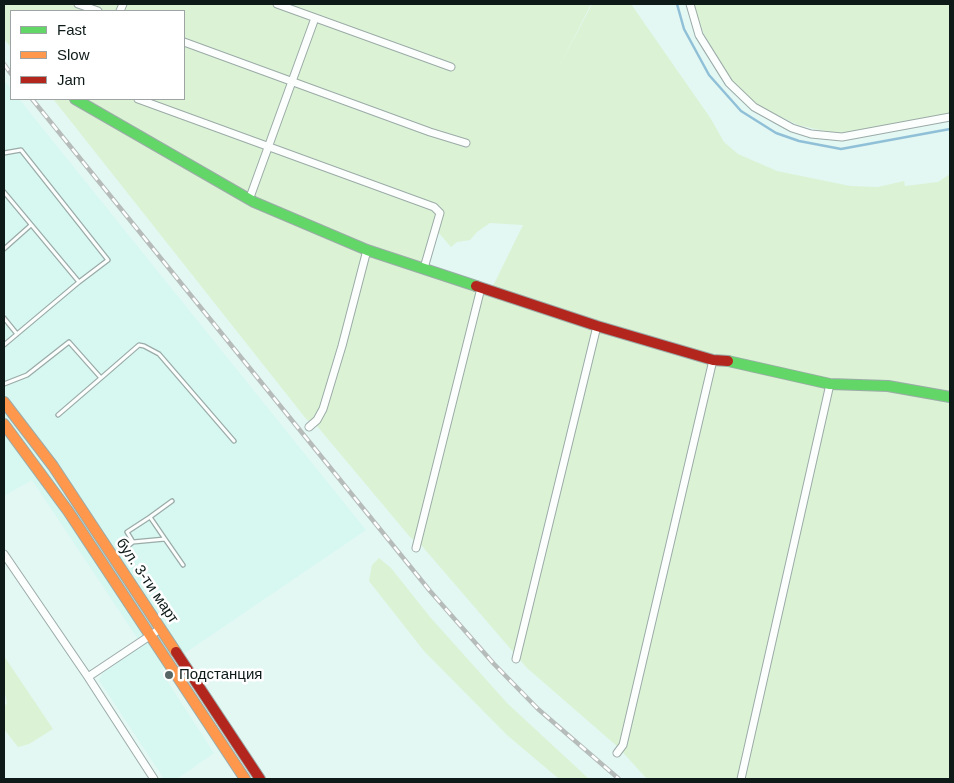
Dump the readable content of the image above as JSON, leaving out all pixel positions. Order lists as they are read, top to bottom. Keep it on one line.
{"streets":{"street":["бул. 3-ти март"]},"places":["Подстанция"],"legend":["Fast","Slow","Jam"]}
